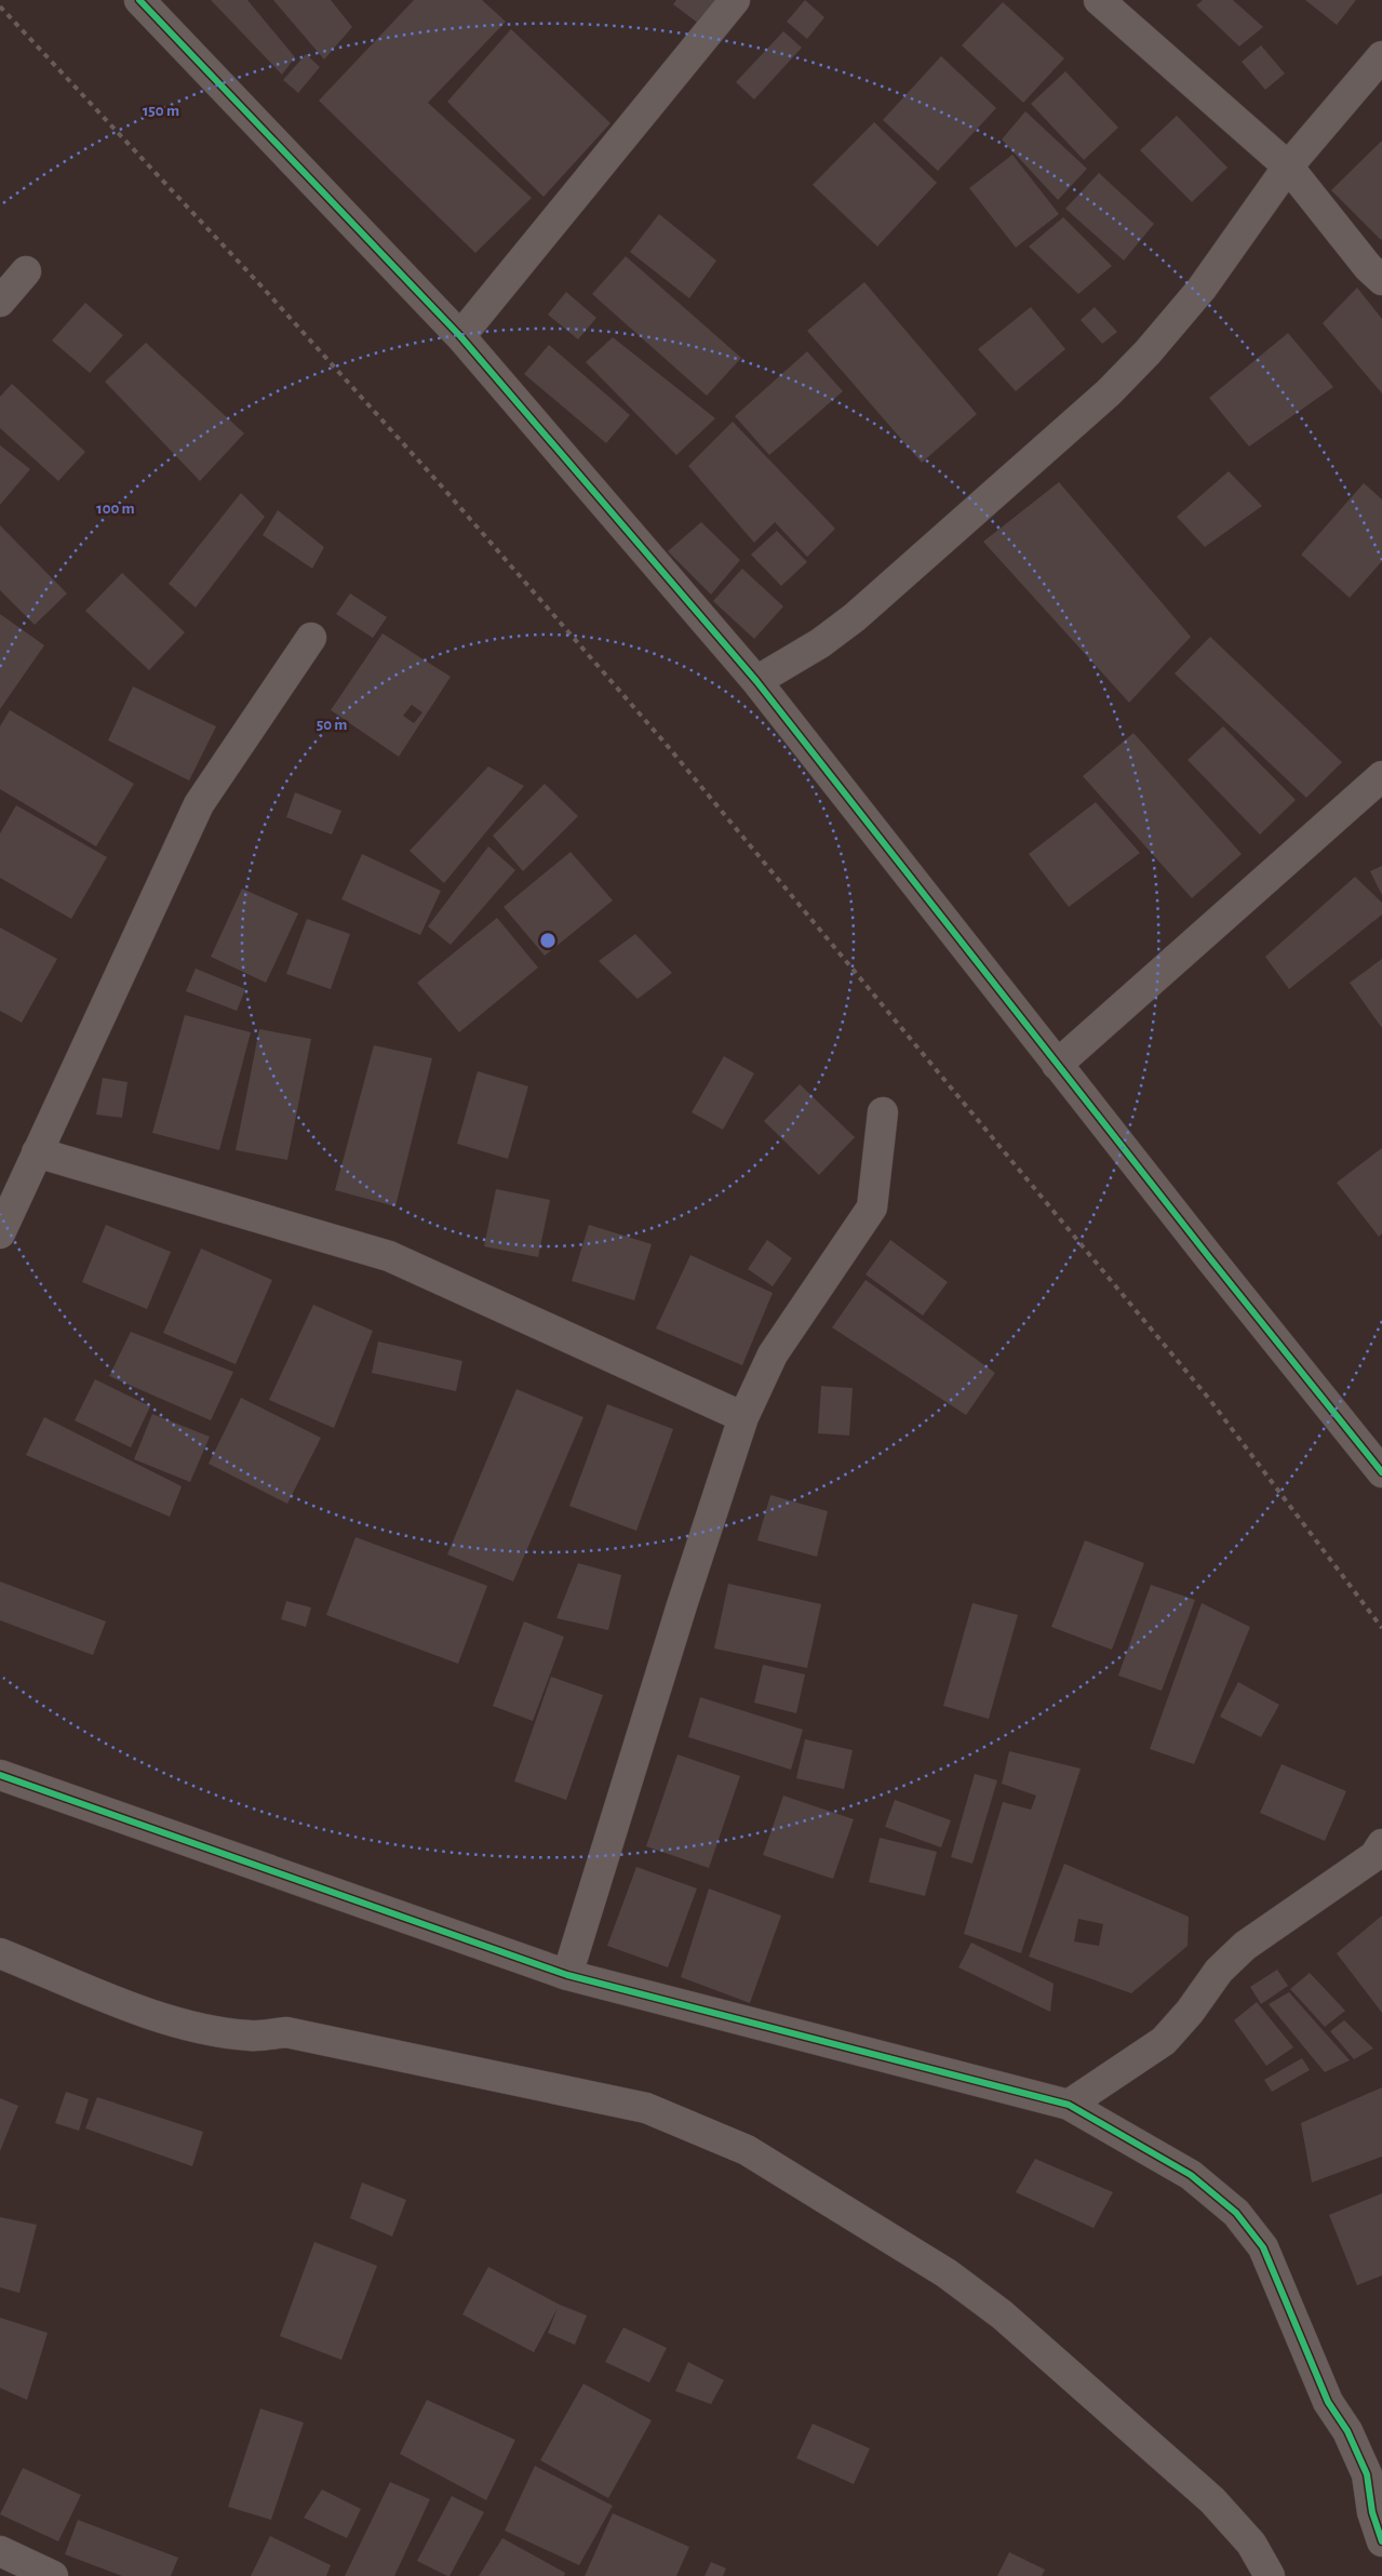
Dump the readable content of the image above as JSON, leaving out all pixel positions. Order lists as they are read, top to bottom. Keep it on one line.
{"rings":["150 m","100 m","50 m"]}
